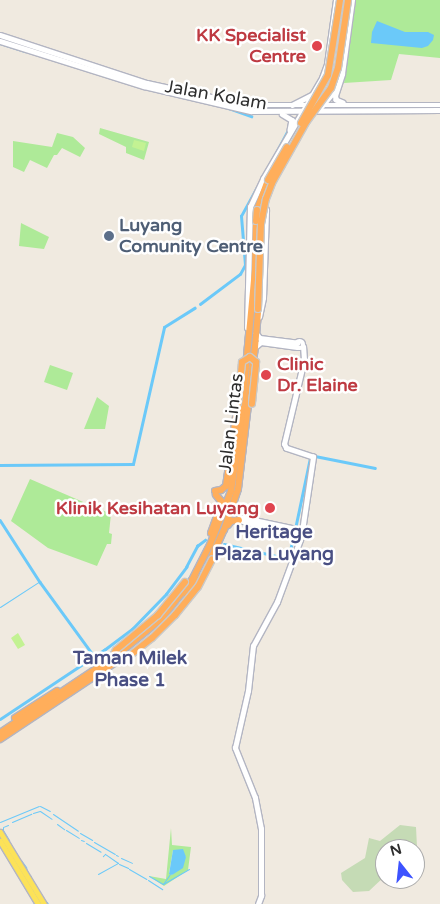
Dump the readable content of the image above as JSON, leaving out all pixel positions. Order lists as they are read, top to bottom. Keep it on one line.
{"streets":{"highway":["Jalan Lintas"],"main road":["Jalan Kolam"]},"crossings":[["Jalan Kolam","Jalan Lintas"]],"districts":["Heritage Plaza Luyang","Taman Milek Phase 1"],"places":["KK Specialist Centre","Luyang Comunity Centre","Clinic Dr. Elaine","Klinik Kesihatan Luyang"],"north":"top"}
